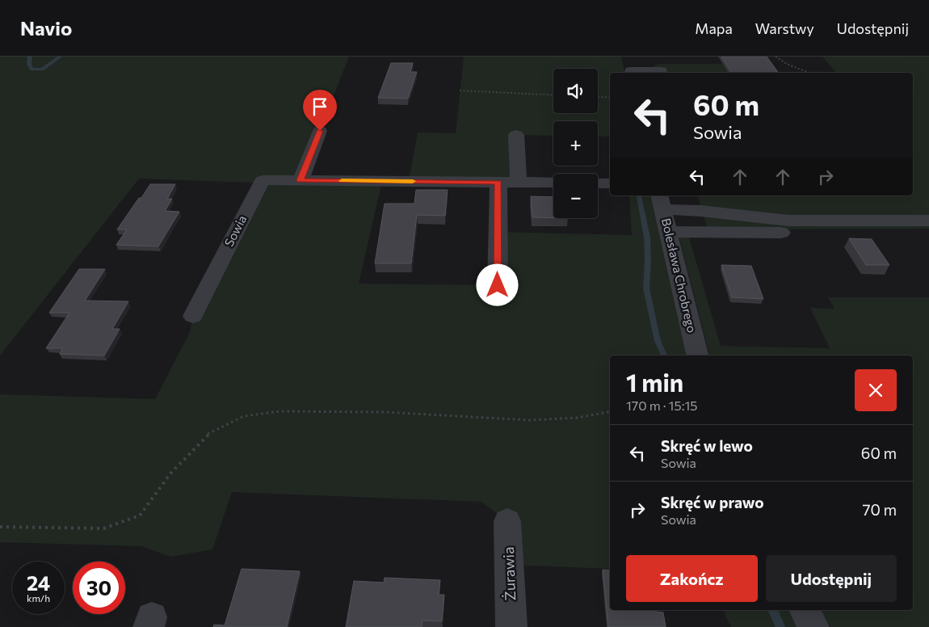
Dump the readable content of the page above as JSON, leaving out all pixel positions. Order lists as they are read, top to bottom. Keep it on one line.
{"streets":{"street":["Sowia","Bolesława Chrobrego","Żurawia"]},"page":{"header":"Navio","nav":["Mapa","Warstwy","Udostępnij"],"map_buttons":["+","−"],"turn":["60 m","Sowia"],"heading":["1 min","170 m · 15:15"],"list":[{"name":"Skręć w lewo","note":"Sowia","value":"60 m"},{"name":"Skręć w prawo","note":"Sowia","value":"70 m"}],"buttons":["Zakończ","Udostępnij"],"speed":"24 km/h","limit":"30"}}
